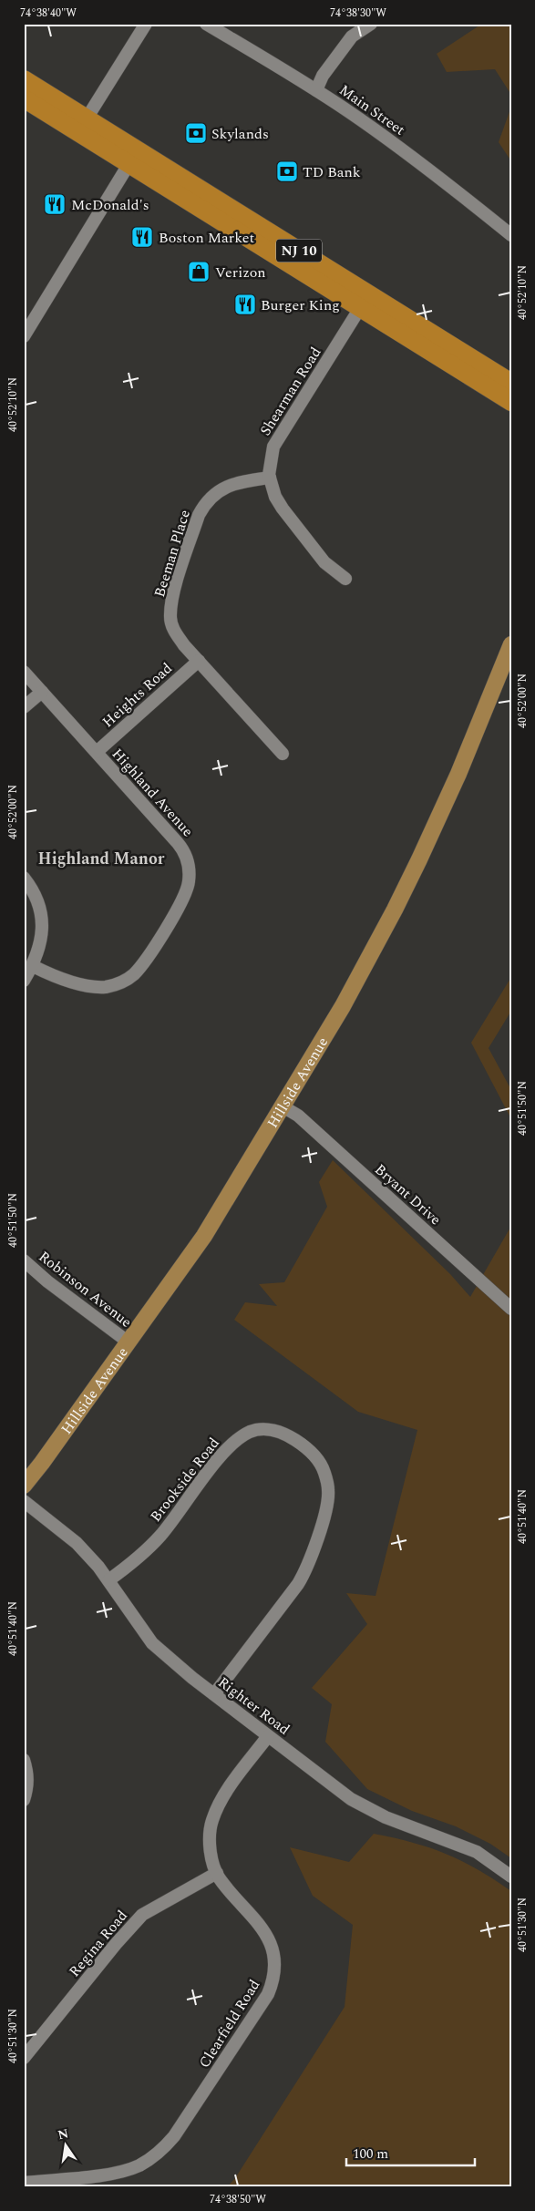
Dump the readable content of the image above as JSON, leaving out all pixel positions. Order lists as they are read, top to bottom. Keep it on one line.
{"streets":{"highway":["NJ 10"],"main road":["Hillside Avenue"],"street":["Main Street","Shearman Road","Beeman Place","Heights Road","Highland Avenue","Bryant Drive","Robinson Avenue","Brookside Road","Righter Road","Regina Road","Clearfield Road"]},"crossings":[["NJ 10","Shearman Road"],["Shearman Road","Beeman Place"],["Beeman Place","Heights Road"],["Heights Road","Highland Avenue"],["Hillside Avenue","Bryant Drive"],["Hillside Avenue","Robinson Avenue"],["Brookside Road","Righter Road"],["Righter Road","Clearfield Road"],["Regina Road","Clearfield Road"]],"districts":["Highland Manor"],"places":{"bank":["Skylands","TD Bank"],"restaurant":["McDonald's","Boston Market","Burger King"],"shop":["Verizon"]},"scale_bar":"100 m","north":"top","coordinates":["74°38'40\"W","74°38'30\"W","40°52'10\"N","40°52'00\"N","40°51'50\"N","40°51'40\"N","40°51'30\"N","74°38'50\"W"]}
